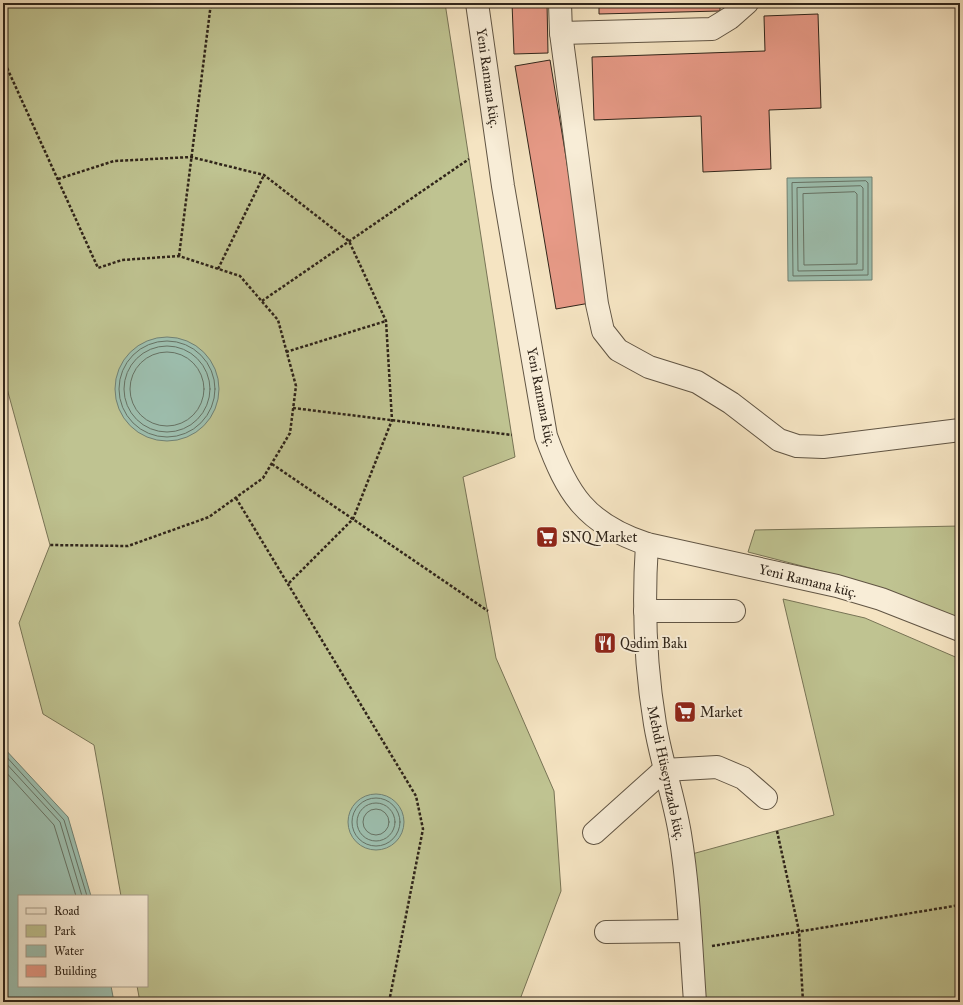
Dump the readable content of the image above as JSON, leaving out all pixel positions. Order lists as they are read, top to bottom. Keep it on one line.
{"streets":{"street":["Yeni Ramana küç.","Mehdi Hüseynzadə küç."]},"crossings":[["Yeni Ramana küç.","Mehdi Hüseynzadə küç."]],"places":{"supermarket":["SNQ Market","Market"],"restaurant":["Qədim Bakı"]},"legend":["Road","Park","Water","Building"]}
